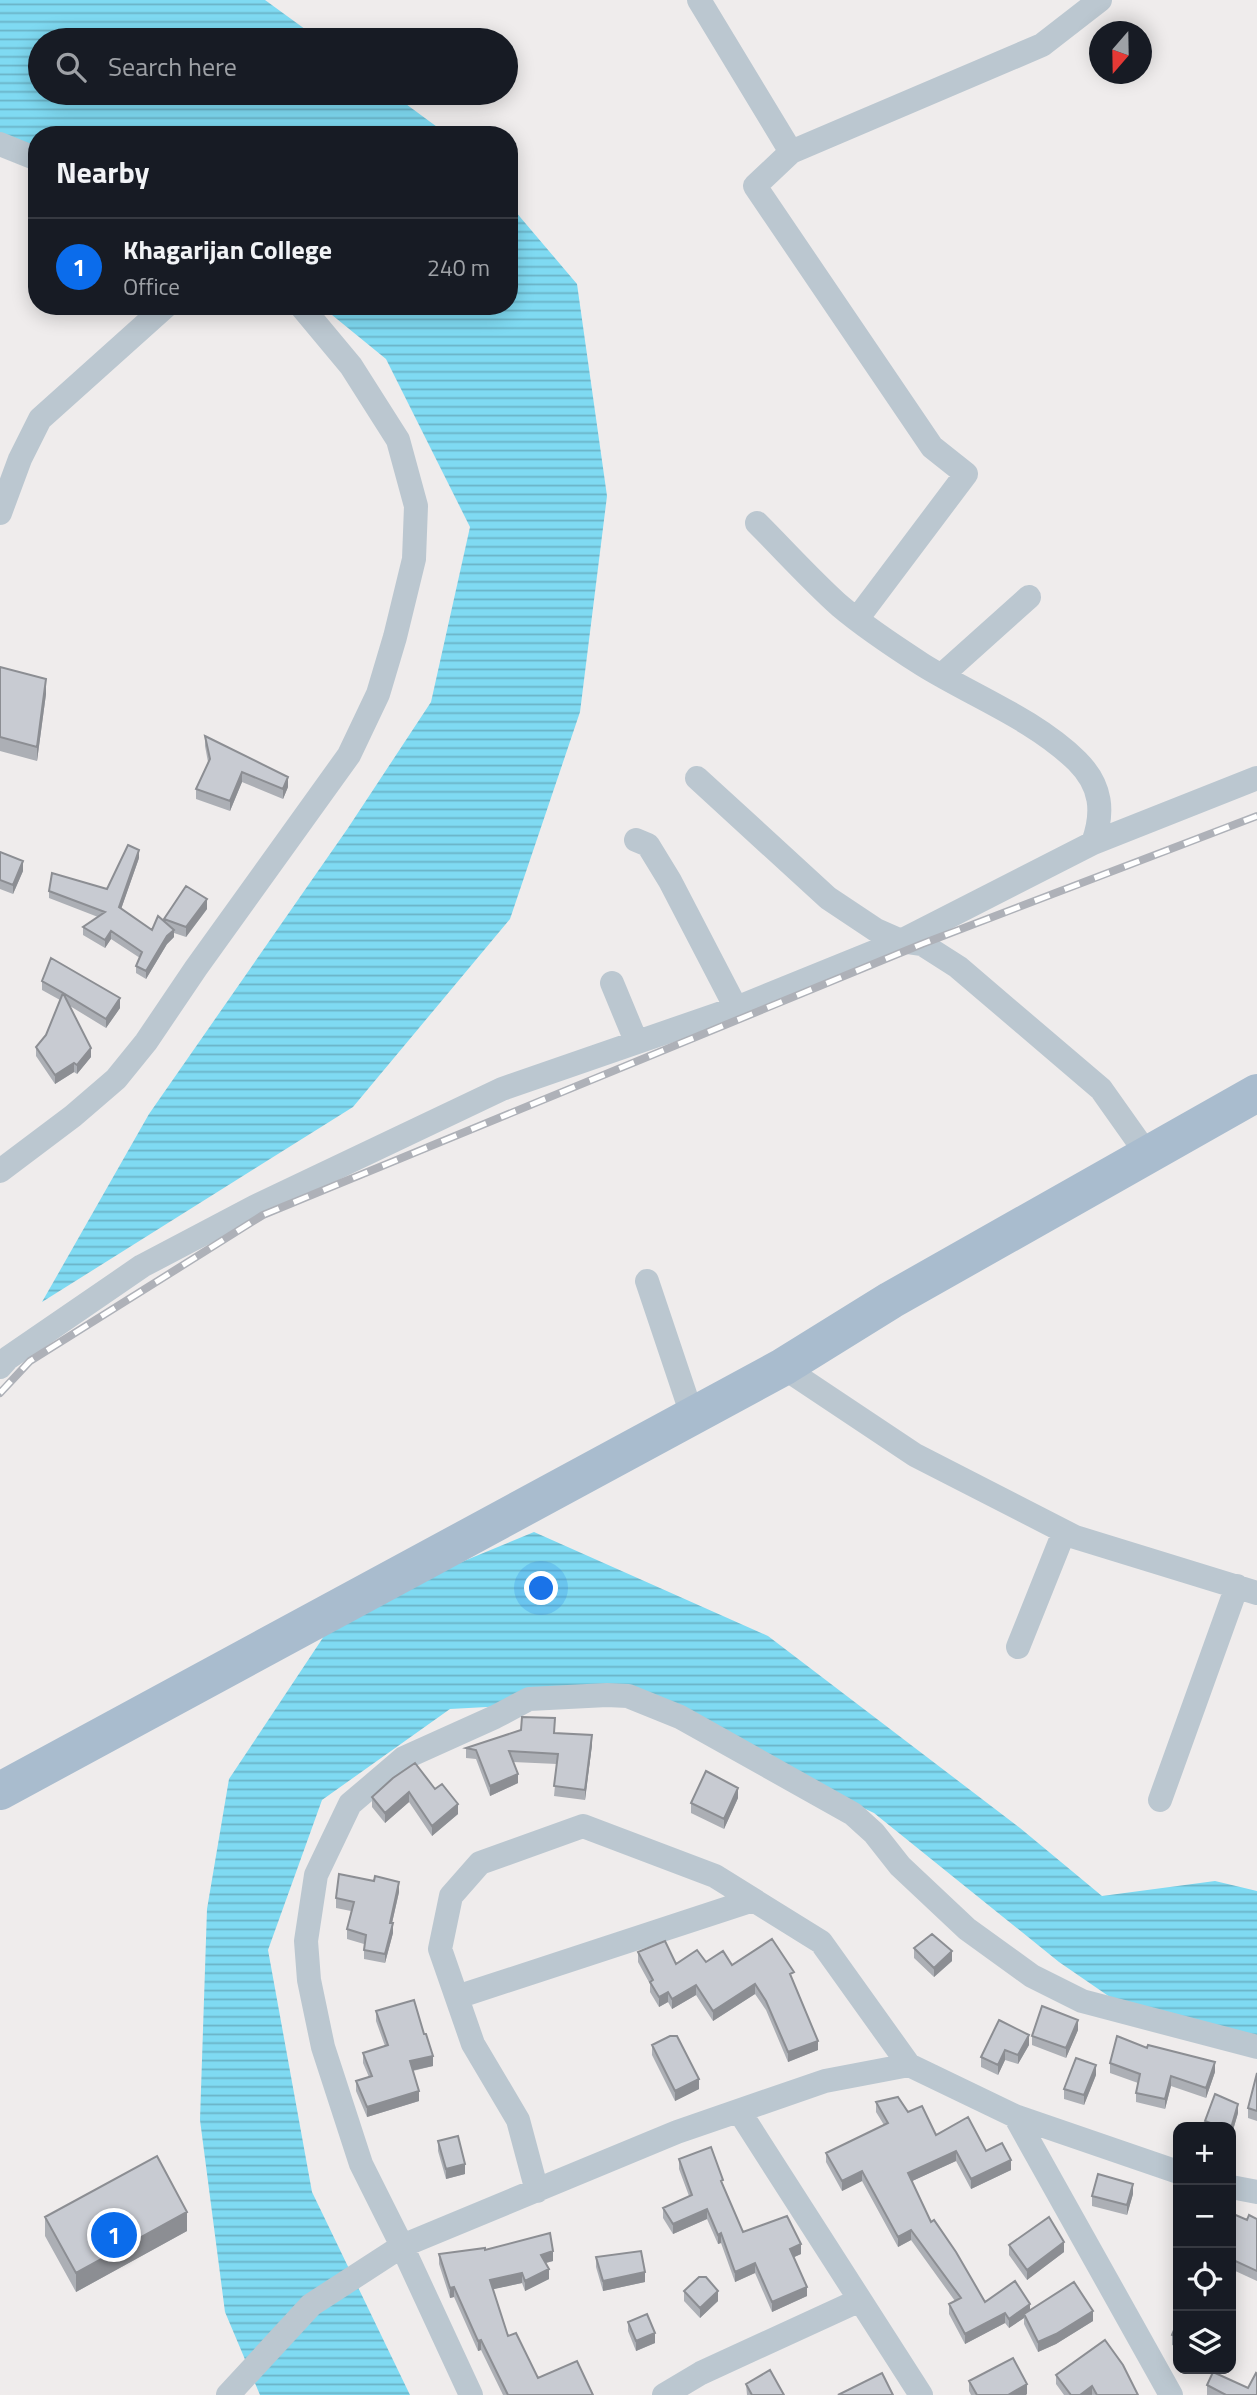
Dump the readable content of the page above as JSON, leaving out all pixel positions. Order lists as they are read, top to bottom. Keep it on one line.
{"north":"bottom","page":{"search":"Search here","heading":"Nearby","list":[{"mark":"1","name":"Khagarijan College","note":"Office","value":"240 m"}],"map_buttons":["+","−"],"pins":"1"}}
